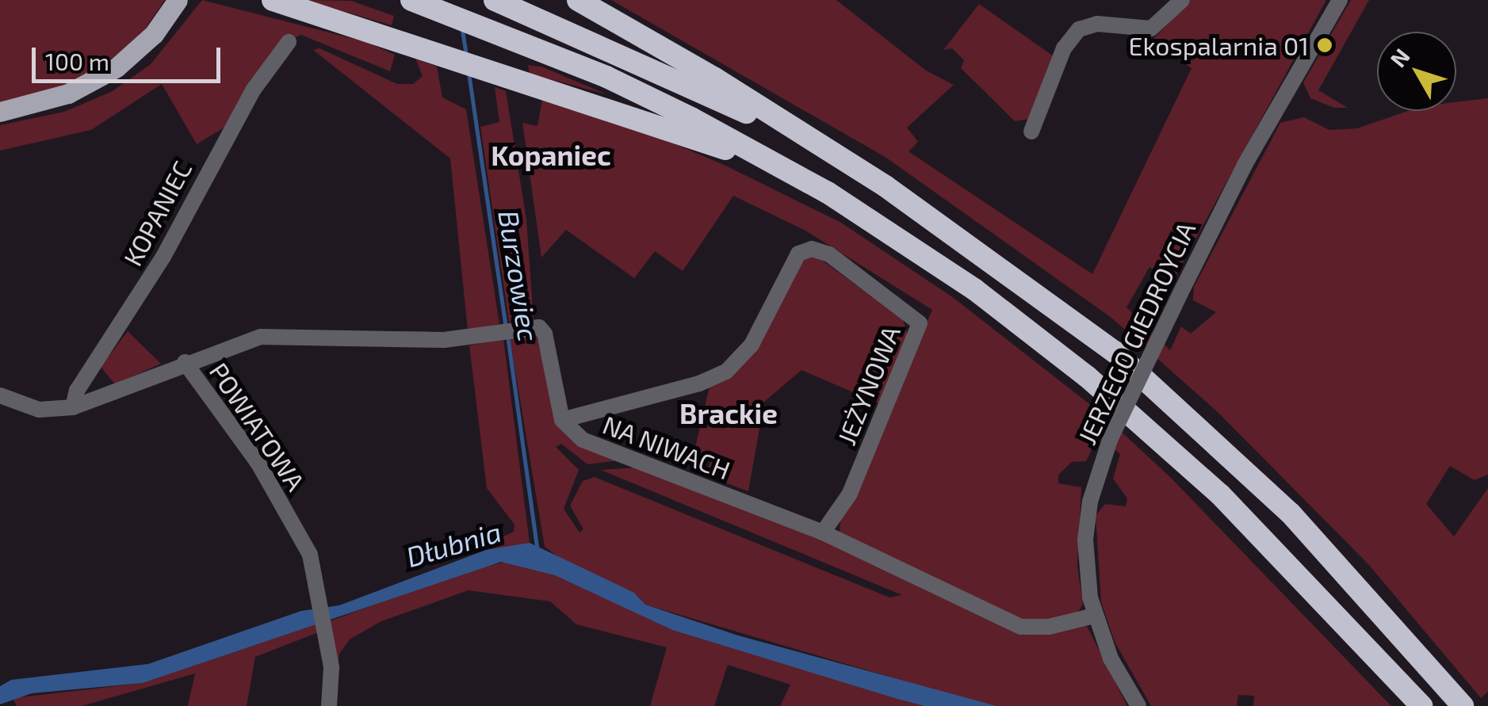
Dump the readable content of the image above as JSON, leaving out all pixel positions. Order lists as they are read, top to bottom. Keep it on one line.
{"streets":{"street":["KOPANIEC","JERZEGO GIEDROYCIA","JEŻYNOWA","POWIATOWA","NA NIWACH"]},"crossings":[["KOPANIEC","POWIATOWA"],["JERZEGO GIEDROYCIA","NA NIWACH"],["JEŻYNOWA","NA NIWACH"]],"districts":["Kopaniec","Brackie"],"water":["Burzowiec","Dłubnia"],"places":["Ekospalarnia 01"],"scale_bar":"100 m","north":"top left"}
